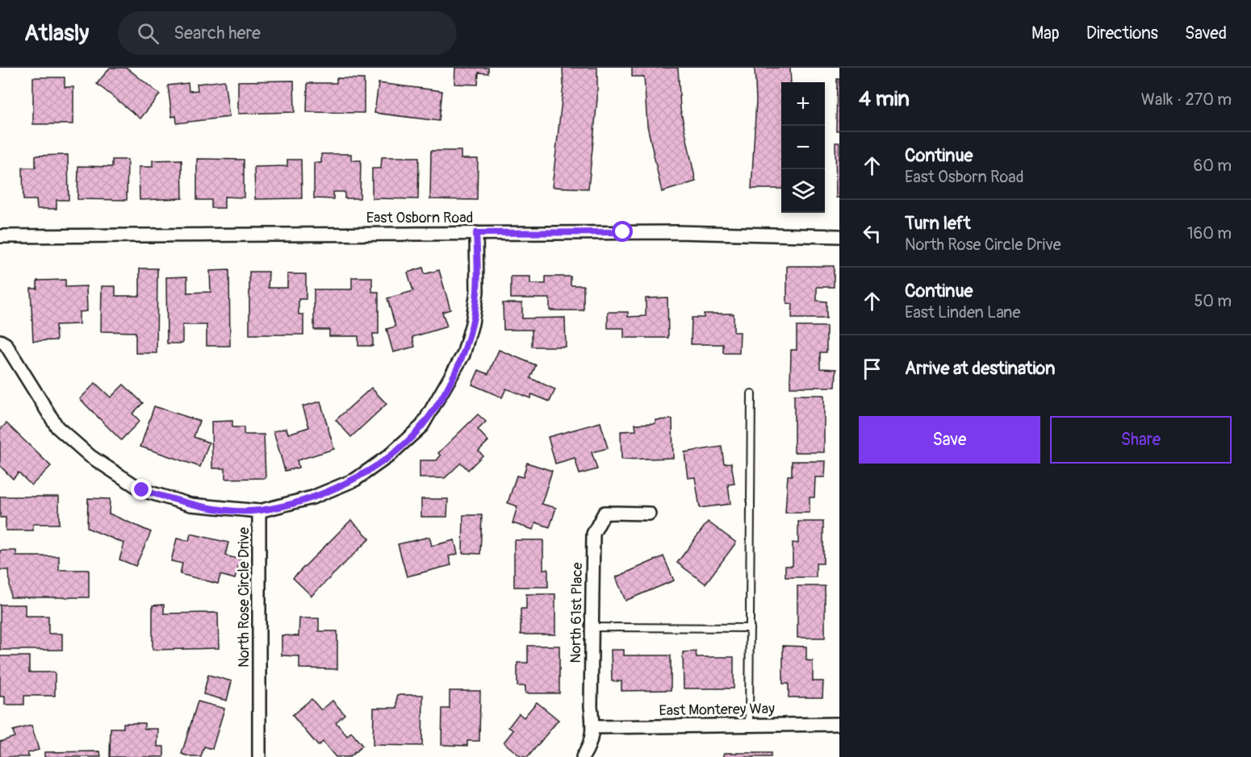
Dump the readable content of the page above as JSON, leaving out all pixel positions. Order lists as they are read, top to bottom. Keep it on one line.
{"streets":{"street":["East Osborn Road","North Rose Circle Drive","North 61st Place","East Monterey Way"]},"crossings":[["East Osborn Road","North Rose Circle Drive"],["North 61st Place","East Monterey Way"]],"page":{"header":"Atlasly","search":"Search here","nav":["Map","Directions","Saved"],"heading":["4 min","Walk · 270 m"],"map_buttons":["+","−"],"list":[["Continue","East Osborn Road","60 m"],["Turn left","North Rose Circle Drive","160 m"],["Continue","East Linden Lane","50 m"],"Arrive at destination"],"buttons":["Save","Share"]}}
